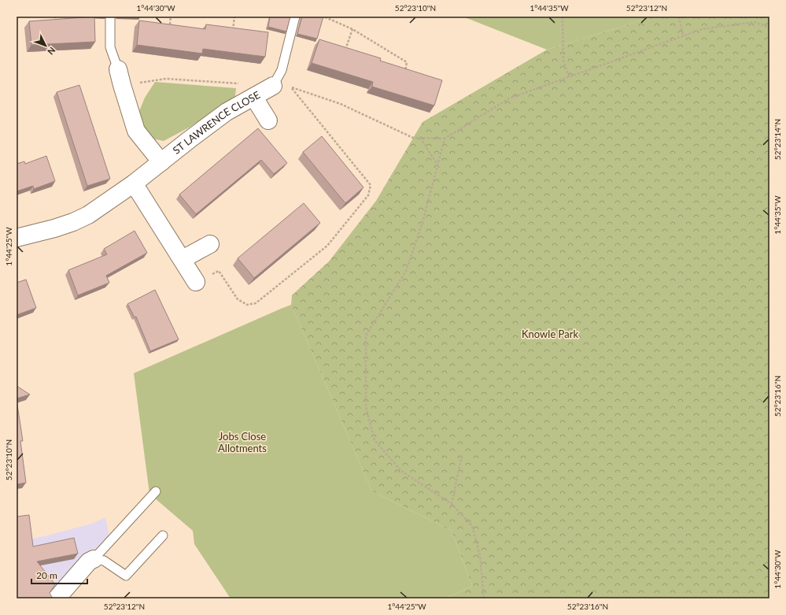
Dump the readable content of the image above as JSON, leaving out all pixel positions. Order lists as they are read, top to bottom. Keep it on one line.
{"streets":{"street":["ST LAWRENCE CLOSE"]},"parks":["Knowle Park","Jobs Close Allotments"],"scale_bar":"20 m","north":"bottom right","coordinates":["1°44'30\"W","52°23'10\"N","1°44'35\"W","52°23'12\"N","52°23'14\"N","1°44'25\"W","52°23'16\"N"]}
